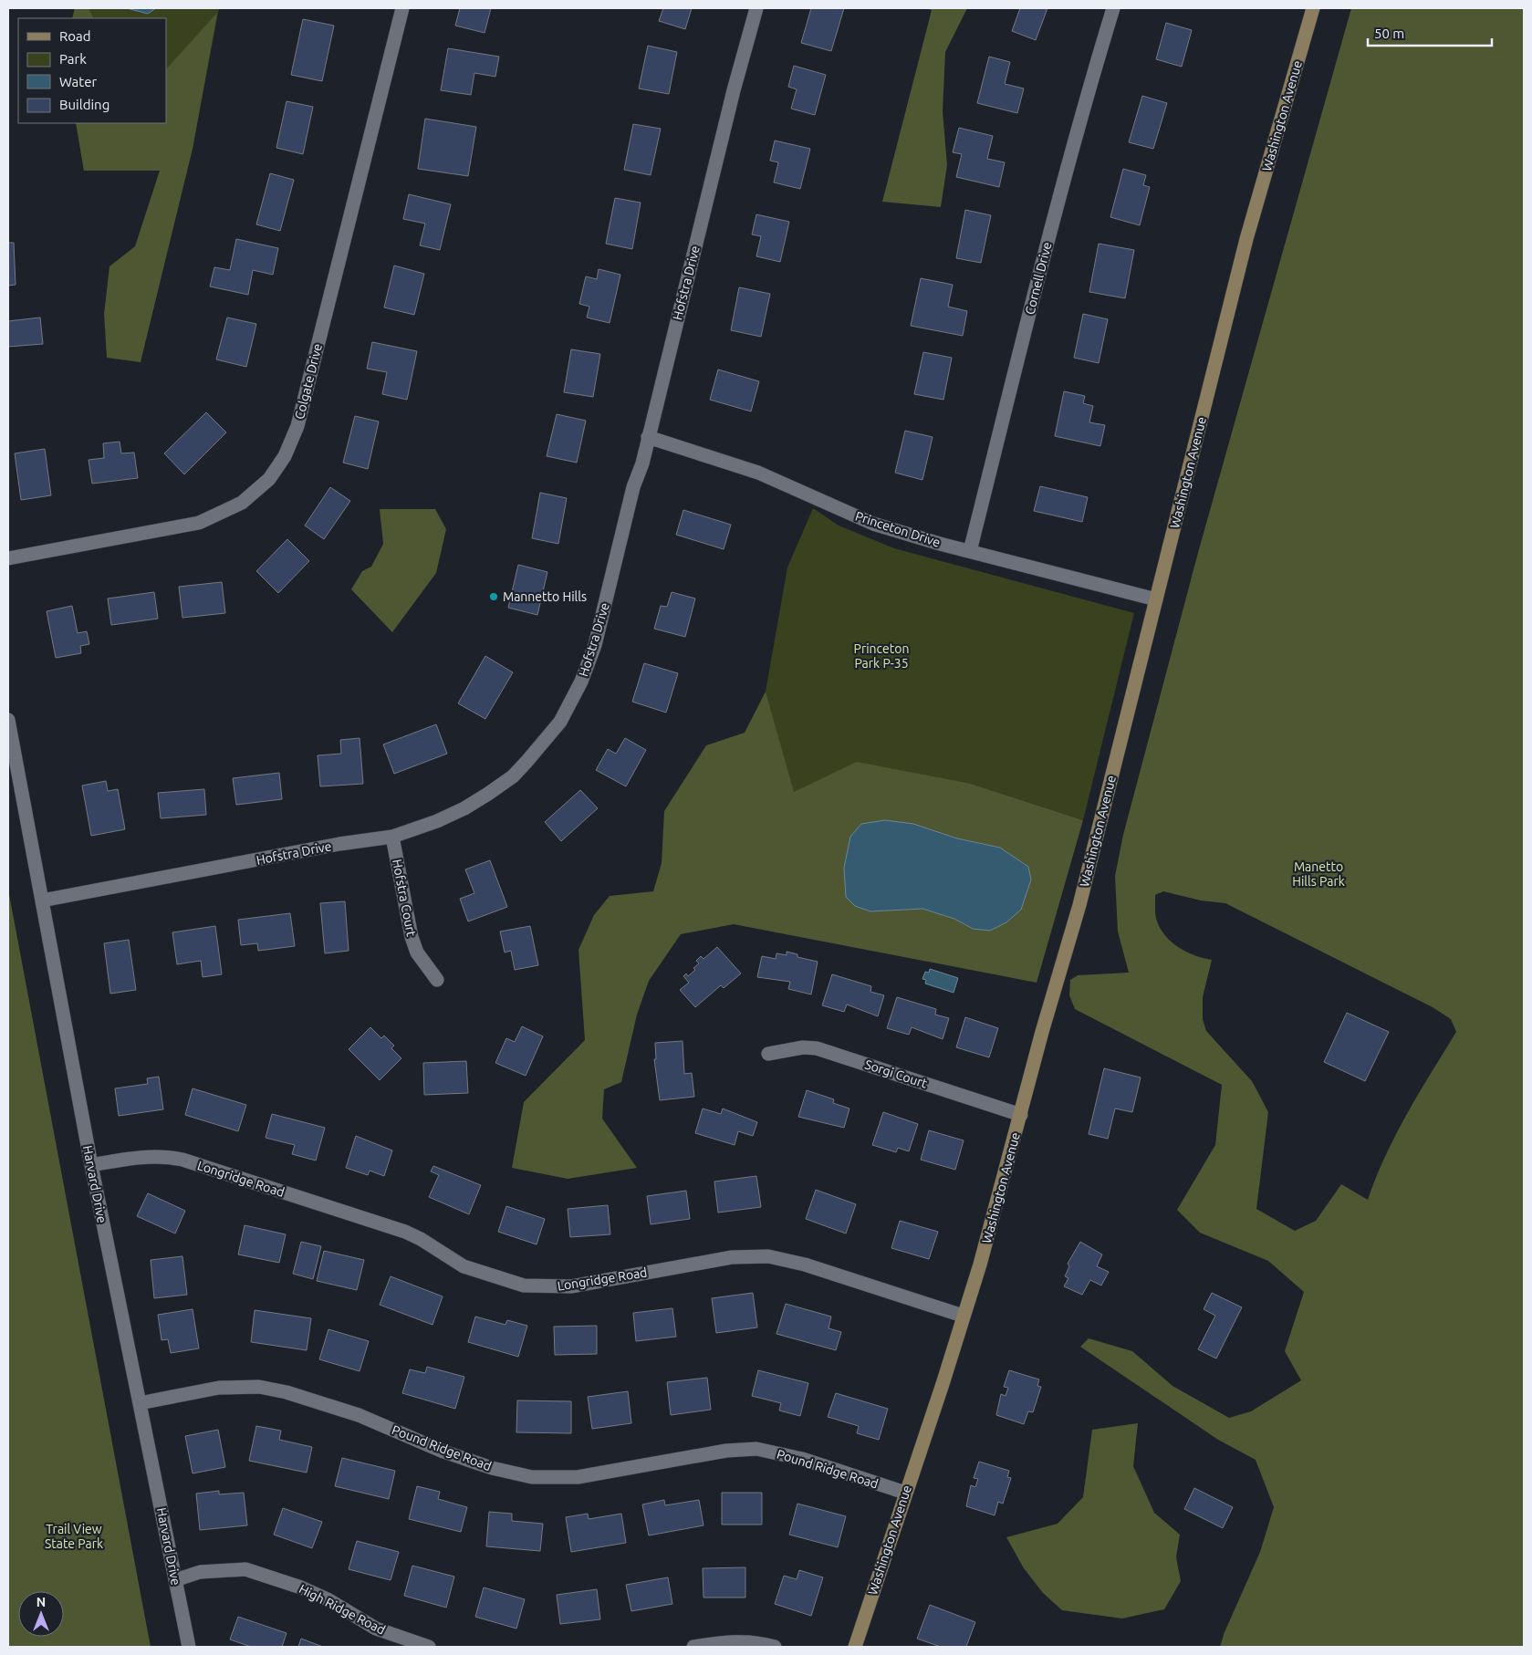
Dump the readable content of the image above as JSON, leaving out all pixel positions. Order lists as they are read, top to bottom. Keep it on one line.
{"streets":{"main road":["Washington Avenue"],"street":["Cornell Drive","Hofstra Drive","Colgate Drive","Princeton Drive","Hofstra Court","Sorgi Court","Longridge Road","Harvard Drive","Pound Ridge Road","High Ridge Road"]},"crossings":[["Washington Avenue","Princeton Drive"],["Washington Avenue","Sorgi Court"],["Washington Avenue","Longridge Road"],["Washington Avenue","Pound Ridge Road"],["Cornell Drive","Princeton Drive"],["Hofstra Drive","Princeton Drive"],["Hofstra Drive","Hofstra Court"],["Hofstra Drive","Harvard Drive"],["Longridge Road","Harvard Drive"],["Harvard Drive","Pound Ridge Road"],["Harvard Drive","High Ridge Road"]],"parks":["Princeton Park P-35","Manetto Hills Park","Trail View State Park"],"places":["Mannetto Hills"],"legend":["Road","Park","Water","Building"],"scale_bar":"50 m","north":"top"}
